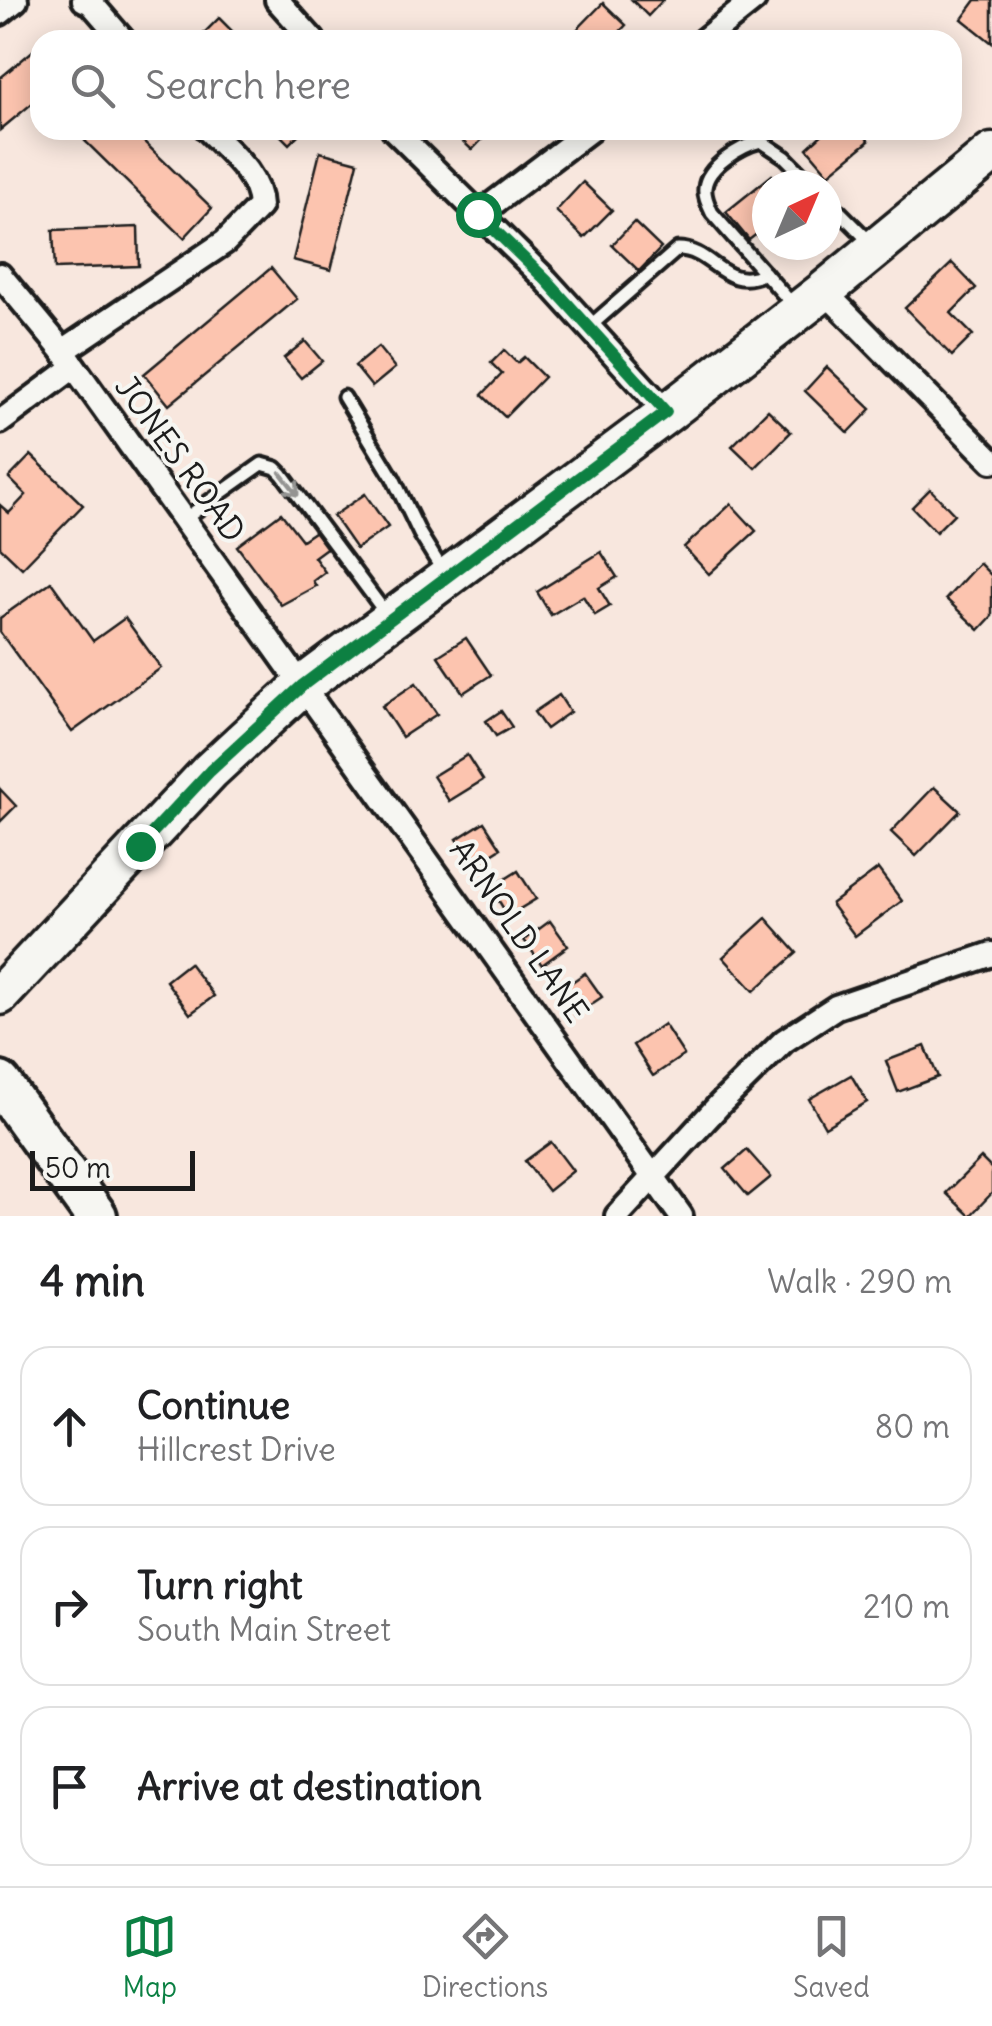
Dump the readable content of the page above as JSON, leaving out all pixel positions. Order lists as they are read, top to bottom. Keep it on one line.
{"streets":{"street":["JONES ROAD","ARNOLD LANE"]},"crossings":[["JONES ROAD","ARNOLD LANE"]],"scale_bar":"50 m","north":"top right","page":{"search":"Search here","scale":"50 m","heading":["4 min","Walk · 290 m"],"list":[["Continue","Hillcrest Drive","80 m"],["Turn right","South Main Street","210 m"],"Arrive at destination"],"nav":["Map","Directions","Saved"]}}
